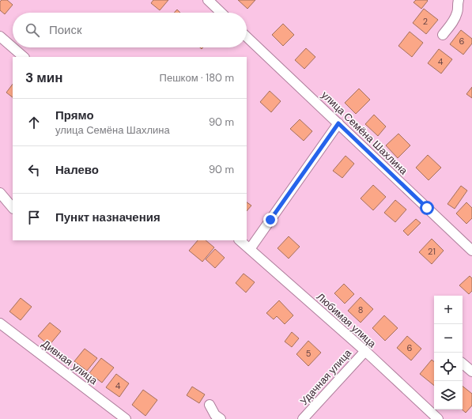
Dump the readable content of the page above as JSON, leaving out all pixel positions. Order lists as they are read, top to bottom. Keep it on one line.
{"streets":{"street":["улица Семёна Шахлина","Любимая улица","Дивная улица","Удачная улица"]},"crossings":[["Любимая улица","Удачная улица"]],"house_numbers":["2","6","4","21","8","6","5","4"],"page":{"search":"Поиск","heading":["3 мин","Пешком · 180 m"],"list":[["Прямо","улица Семёна Шахлина","90 m"],["Налево","90 m"],"Пункт назначения"],"map_buttons":["+","−"]}}
